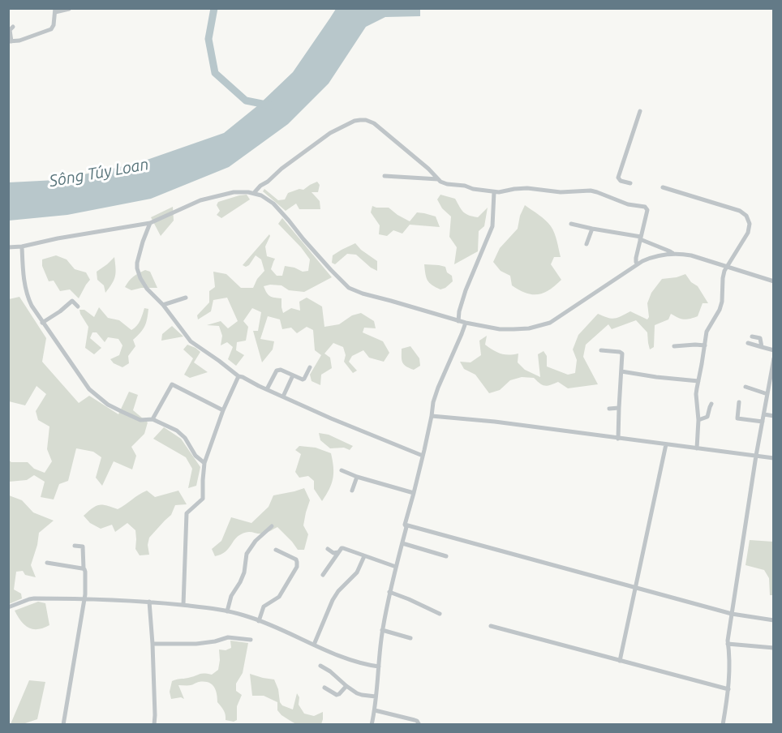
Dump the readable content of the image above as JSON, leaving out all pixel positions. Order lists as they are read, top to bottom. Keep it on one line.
{"water":["Sông Túy Loan"]}
